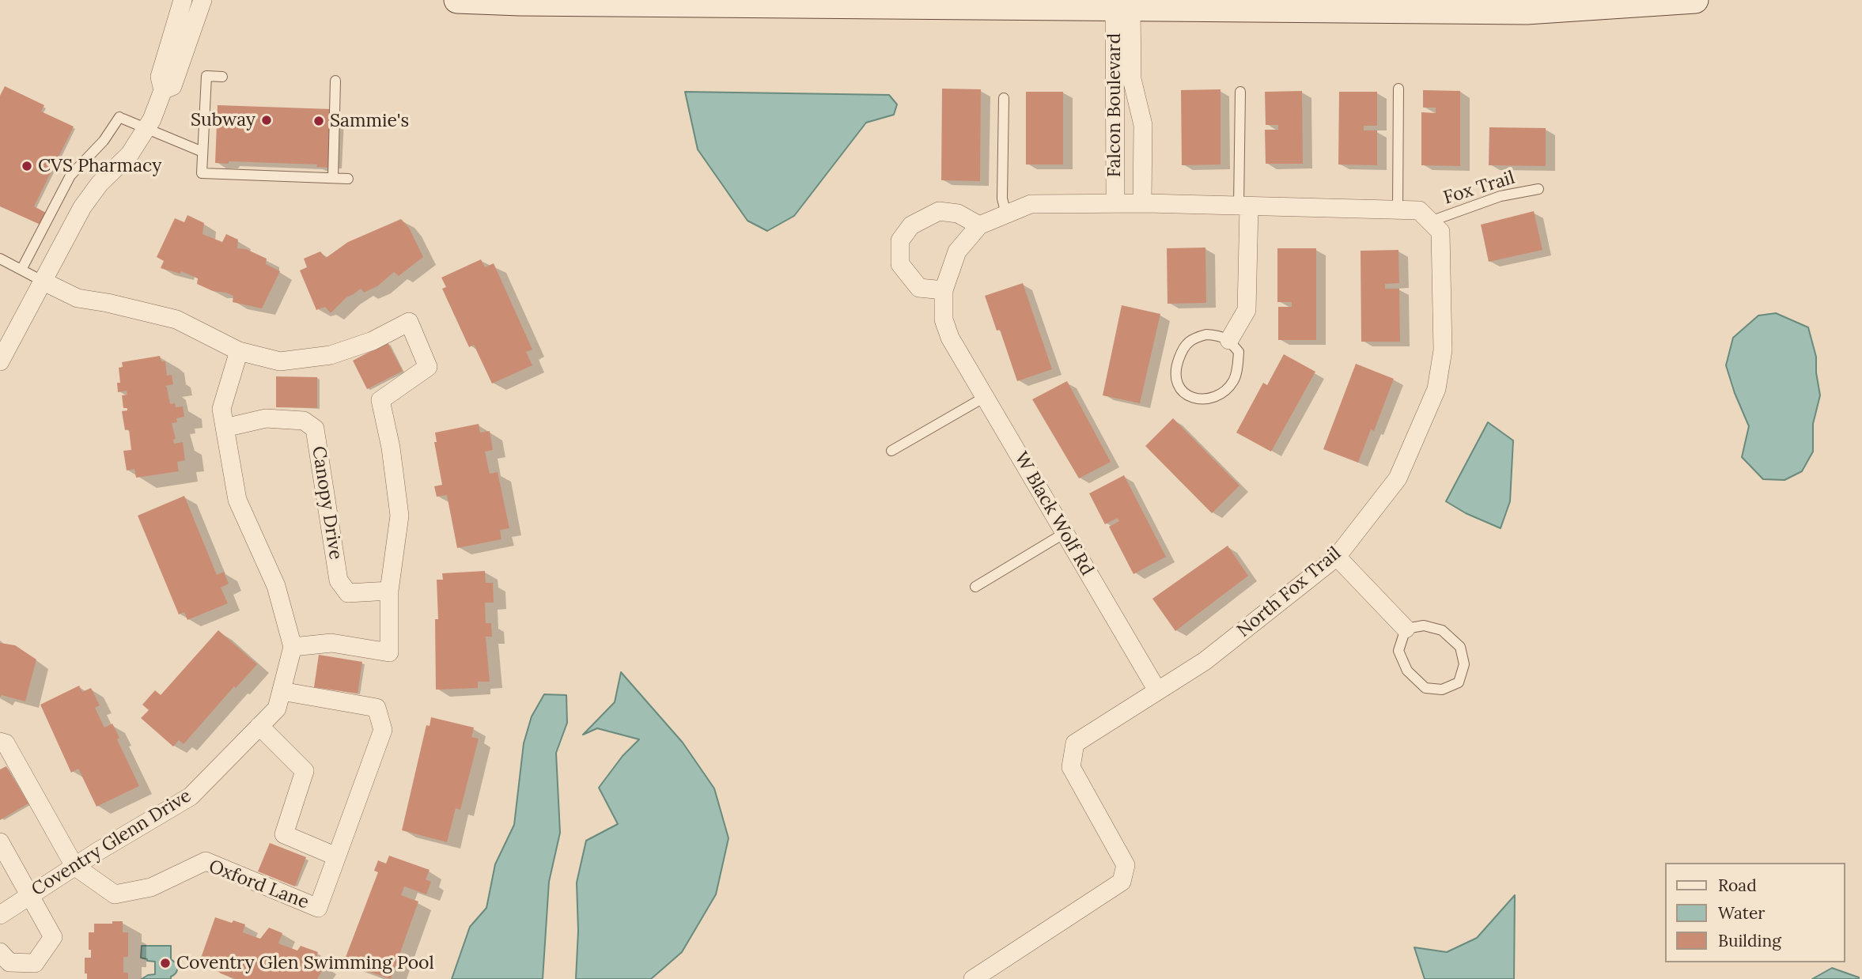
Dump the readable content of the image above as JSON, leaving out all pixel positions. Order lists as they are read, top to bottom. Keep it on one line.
{"streets":{"street":["Falcon Boulevard","Canopy Drive","W Black Wolf Rd","North Fox Trail","Coventry Glenn Drive","Oxford Lane"],"lane":["Fox Trail"]},"crossings":[["Fox Trail","North Fox Trail"],["Canopy Drive","Coventry Glenn Drive"],["W Black Wolf Rd","North Fox Trail"],["Coventry Glenn Drive","Oxford Lane"]],"places":["Subway","Sammie's","CVS Pharmacy","Coventry Glen Swimming Pool"],"legend":["Road","Water","Building"]}
